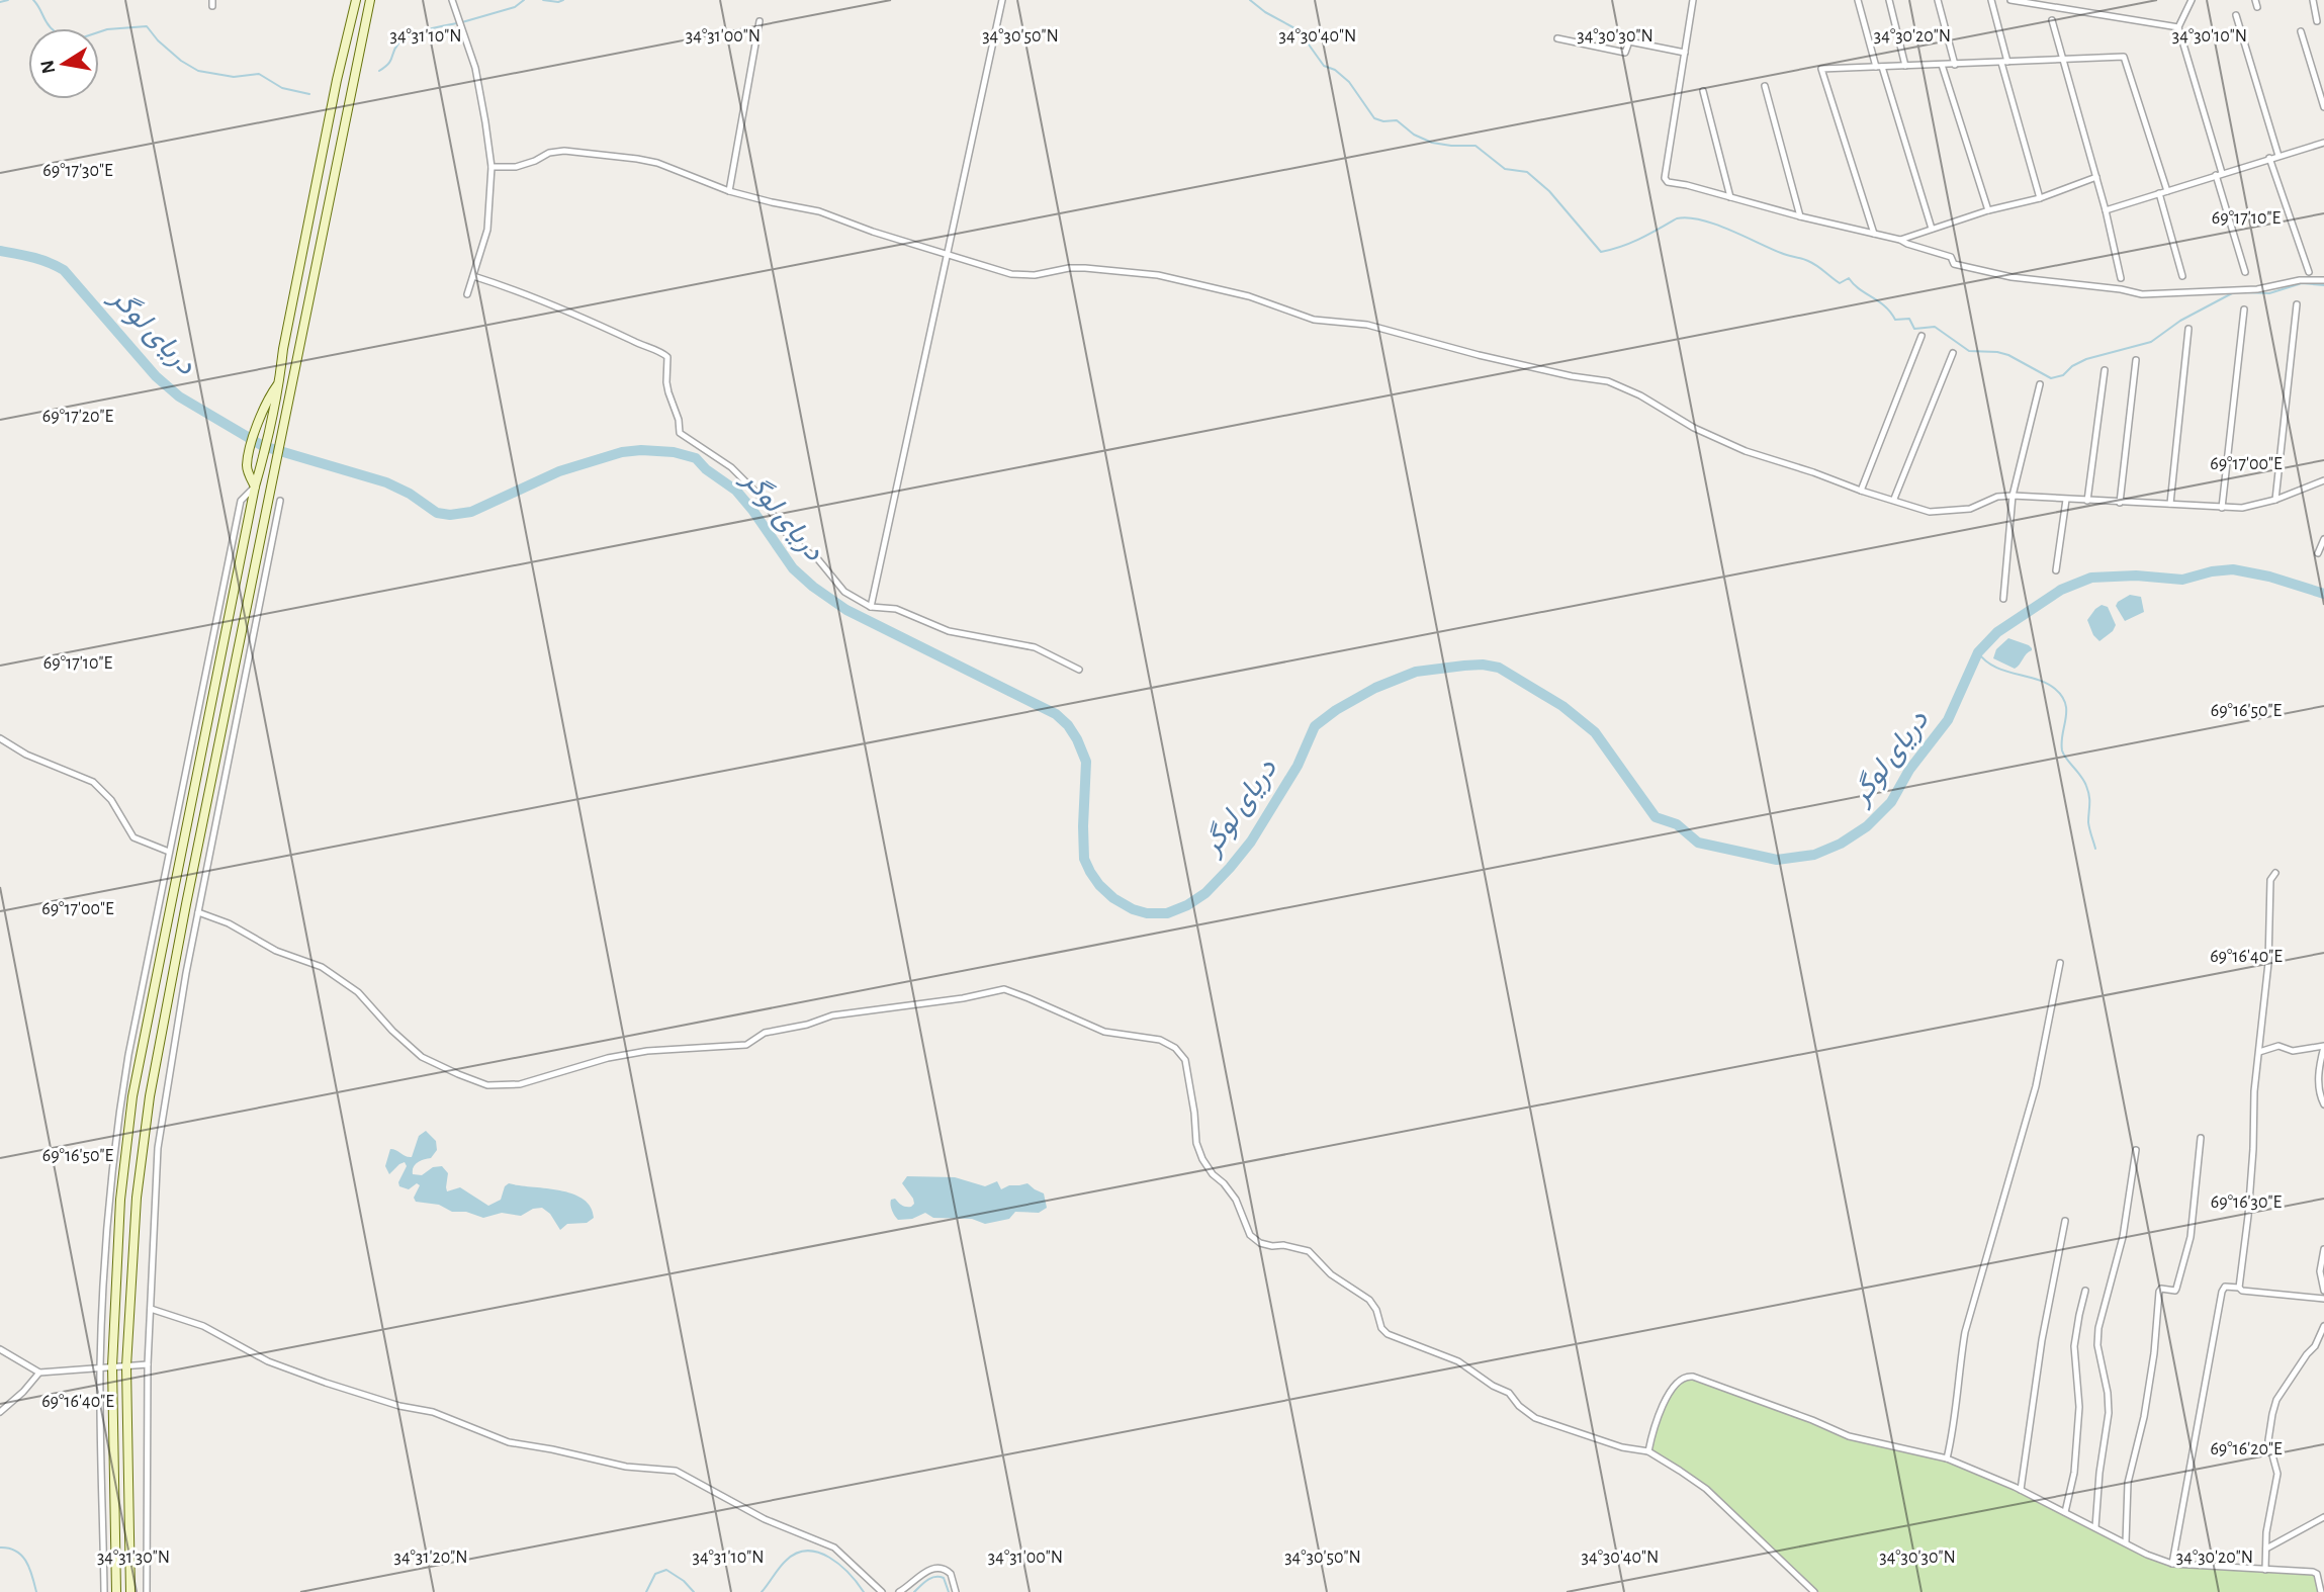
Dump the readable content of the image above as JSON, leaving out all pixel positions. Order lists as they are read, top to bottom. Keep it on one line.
{"water":["دریای لوگر"],"north":"left","coordinates":["34°30'50\"N","34°30'40\"N","34°30'30\"N","34°30'20\"N","34°31'10\"N","34°31'00\"N","34°30'10\"N","69°17'30\"E","69°17'10\"E","69°17'20\"E","69°17'00\"E","69°16'50\"E","69°16'40\"E","69°16'30\"E","69°16'20\"E","34°31'30\"N","34°31'20\"N"]}
